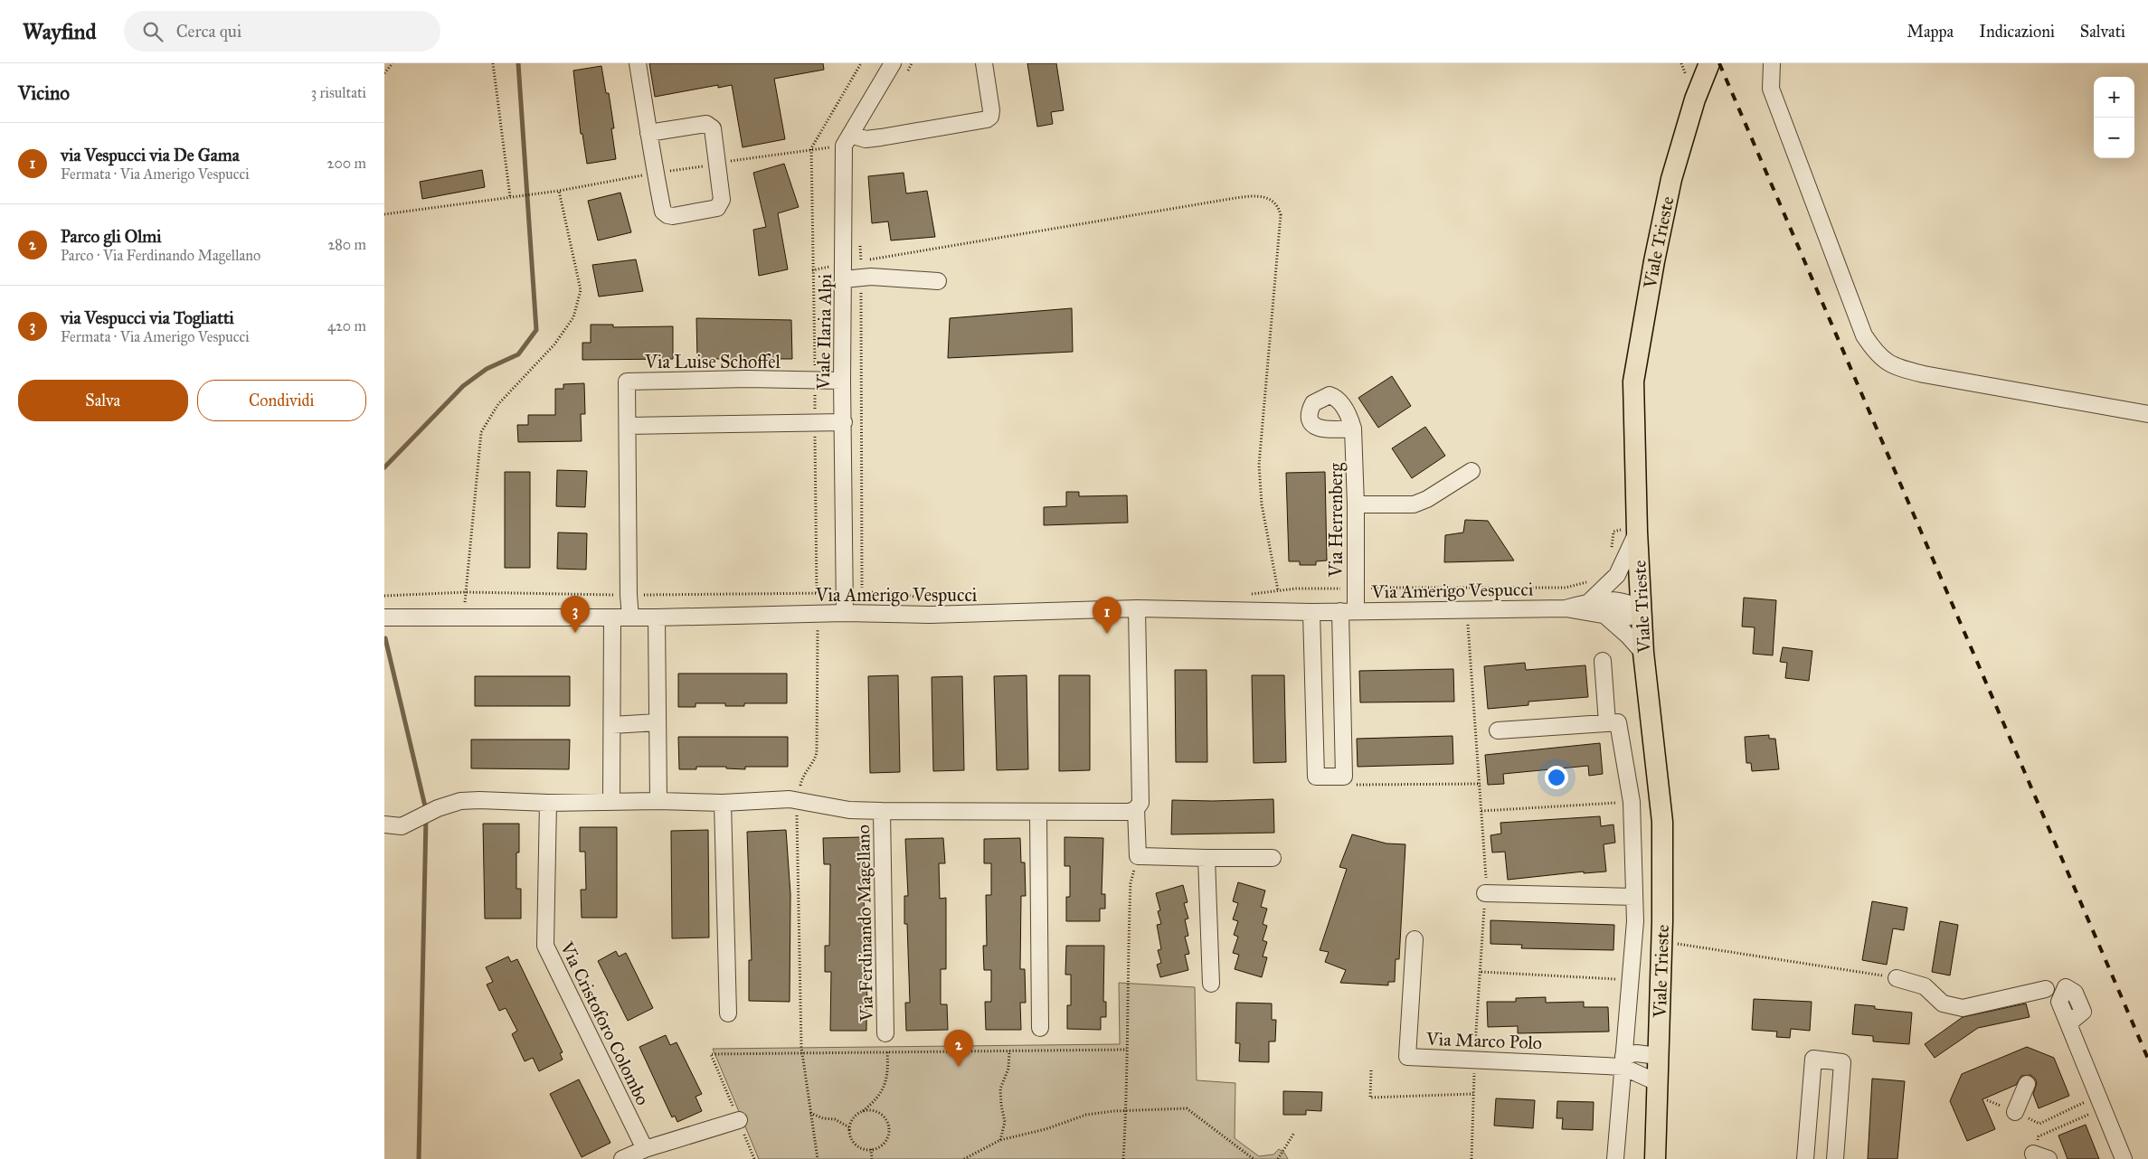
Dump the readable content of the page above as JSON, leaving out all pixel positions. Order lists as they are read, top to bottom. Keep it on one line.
{"streets":{"main road":["Viale Trieste"],"street":["Viale Ilaria Alpi","Via Luise Schoffel","Via Herrenberg","Via Amerigo Vespucci","Via Ferdinando Magellano","Via Cristoforo Colombo","Via Marco Polo"]},"crossings":[["Viale Trieste","Via Amerigo Vespucci"],["Viale Trieste","Via Marco Polo"],["Viale Ilaria Alpi","Via Luise Schoffel"],["Viale Ilaria Alpi","Via Amerigo Vespucci"],["Via Luise Schoffel","Via Amerigo Vespucci"],["Via Herrenberg","Via Amerigo Vespucci"]],"page":{"header":"Wayfind","search":"Cerca qui","nav":["Mappa","Indicazioni","Salvati"],"heading":["Vicino","3 risultati"],"map_buttons":["+","−"],"list":[{"mark":"1","name":"via Vespucci via De Gama","note":"Fermata · Via Amerigo Vespucci","value":"200 m"},{"mark":"2","name":"Parco gli Olmi","note":"Parco · Via Ferdinando Magellano","value":"280 m"},{"mark":"3","name":"via Vespucci via Togliatti","note":"Fermata · Via Amerigo Vespucci","value":"420 m"}],"buttons":["Salva","Condividi"],"pins":["3","1","2"]}}
